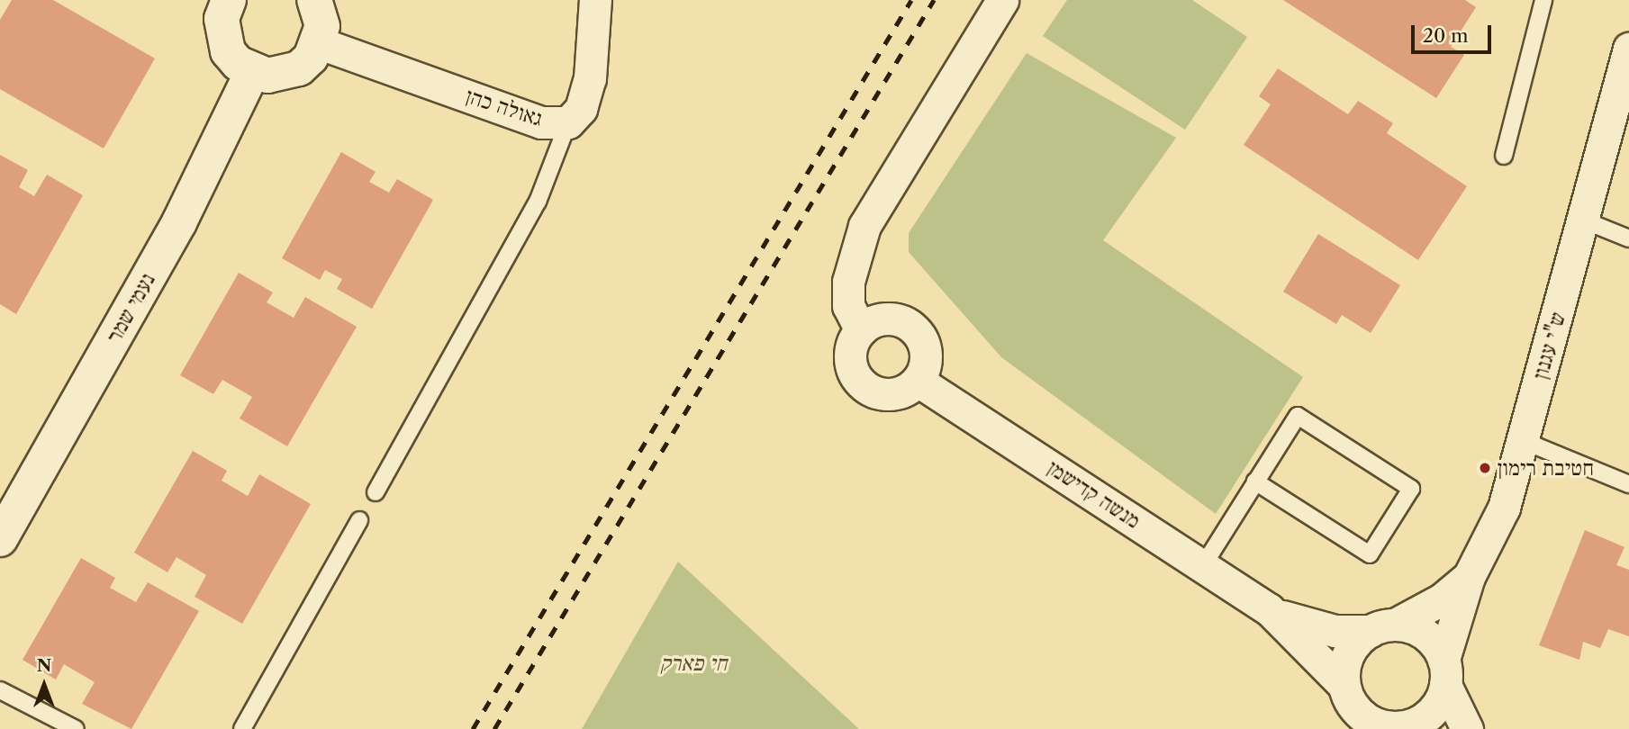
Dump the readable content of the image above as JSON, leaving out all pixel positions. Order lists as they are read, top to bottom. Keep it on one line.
{"streets":{"street":["גאולה כהן","נעמי שמר","ש\"י עגנון","מנשה קדישמן"]},"crossings":[["ש\"י עגנון","מנשה קדישמן"]],"parks":["חי פארק"],"places":["חטיבת רימון"],"scale_bar":"20 m","north":"top"}
